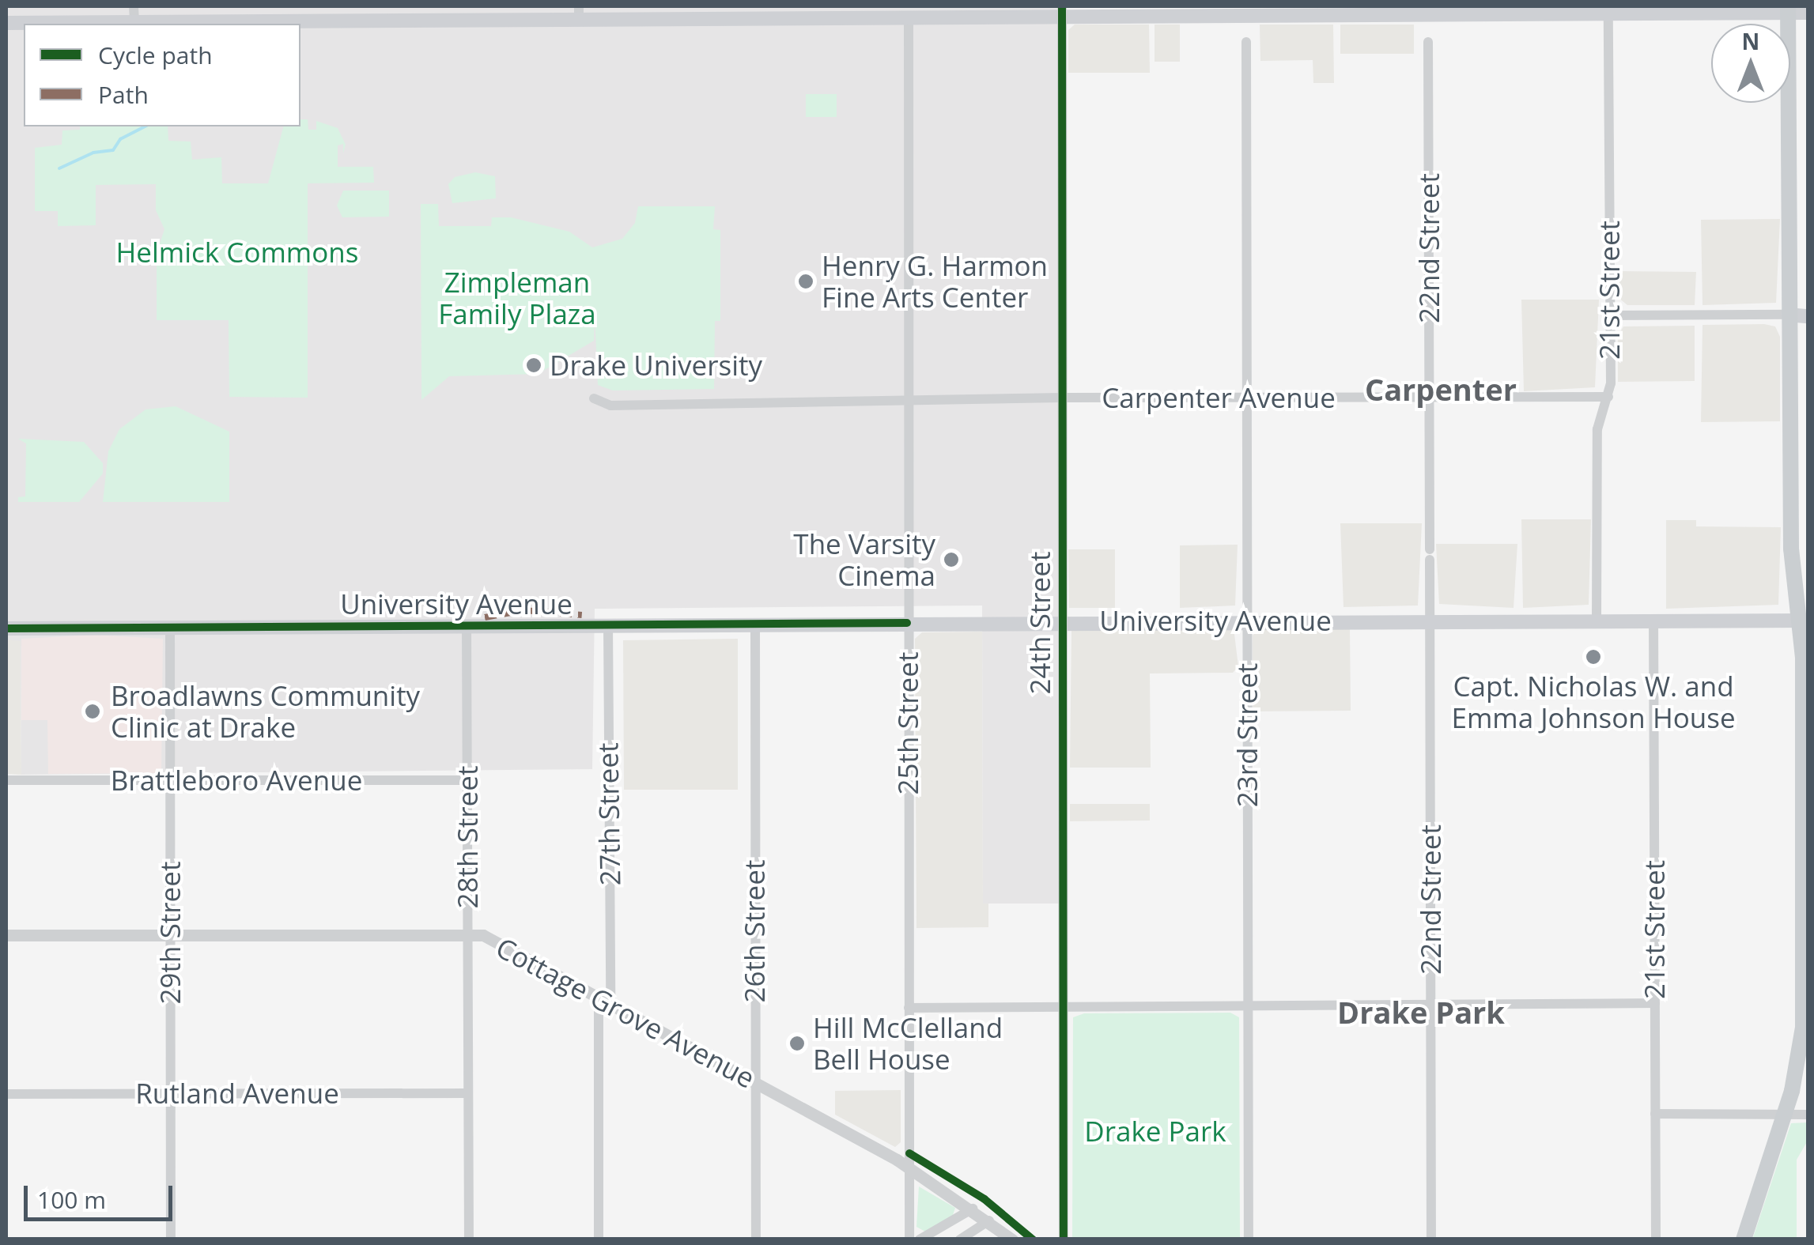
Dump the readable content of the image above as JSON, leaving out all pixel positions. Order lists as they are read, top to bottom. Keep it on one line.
{"streets":{"main road":["University Avenue"],"street":["22nd Street","21st Street","Carpenter Avenue","24th Street","25th Street","23rd Street","Brattleboro Avenue","27th Street","28th Street","26th Street","29th Street","Cottage Grove Avenue","Rutland Avenue"]},"crossings":[["22nd Street","Carpenter Avenue"],["22nd Street","University Avenue"],["21st Street","Carpenter Avenue"],["21st Street","University Avenue"],["Carpenter Avenue","24th Street"],["Carpenter Avenue","25th Street"],["Carpenter Avenue","23rd Street"],["University Avenue","24th Street"],["University Avenue","25th Street"],["University Avenue","23rd Street"],["University Avenue","27th Street"],["University Avenue","28th Street"],["University Avenue","26th Street"],["University Avenue","29th Street"],["25th Street","Cottage Grove Avenue"],["Brattleboro Avenue","28th Street"],["Brattleboro Avenue","29th Street"],["27th Street","Cottage Grove Avenue"],["28th Street","Cottage Grove Avenue"],["28th Street","Rutland Avenue"],["26th Street","Cottage Grove Avenue"],["29th Street","Cottage Grove Avenue"],["29th Street","Rutland Avenue"]],"districts":["Carpenter","Drake Park"],"parks":["Helmick Commons","Zimpleman Family Plaza","Drake Park"],"places":["Henry G. Harmon Fine Arts Center","Drake University","The Varsity Cinema","Capt. Nicholas W. and Emma Johnson House","Broadlawns Community Clinic at Drake","Hill McClelland Bell House"],"legend":["Cycle path","Path"],"scale_bar":"100 m","north":"top"}
